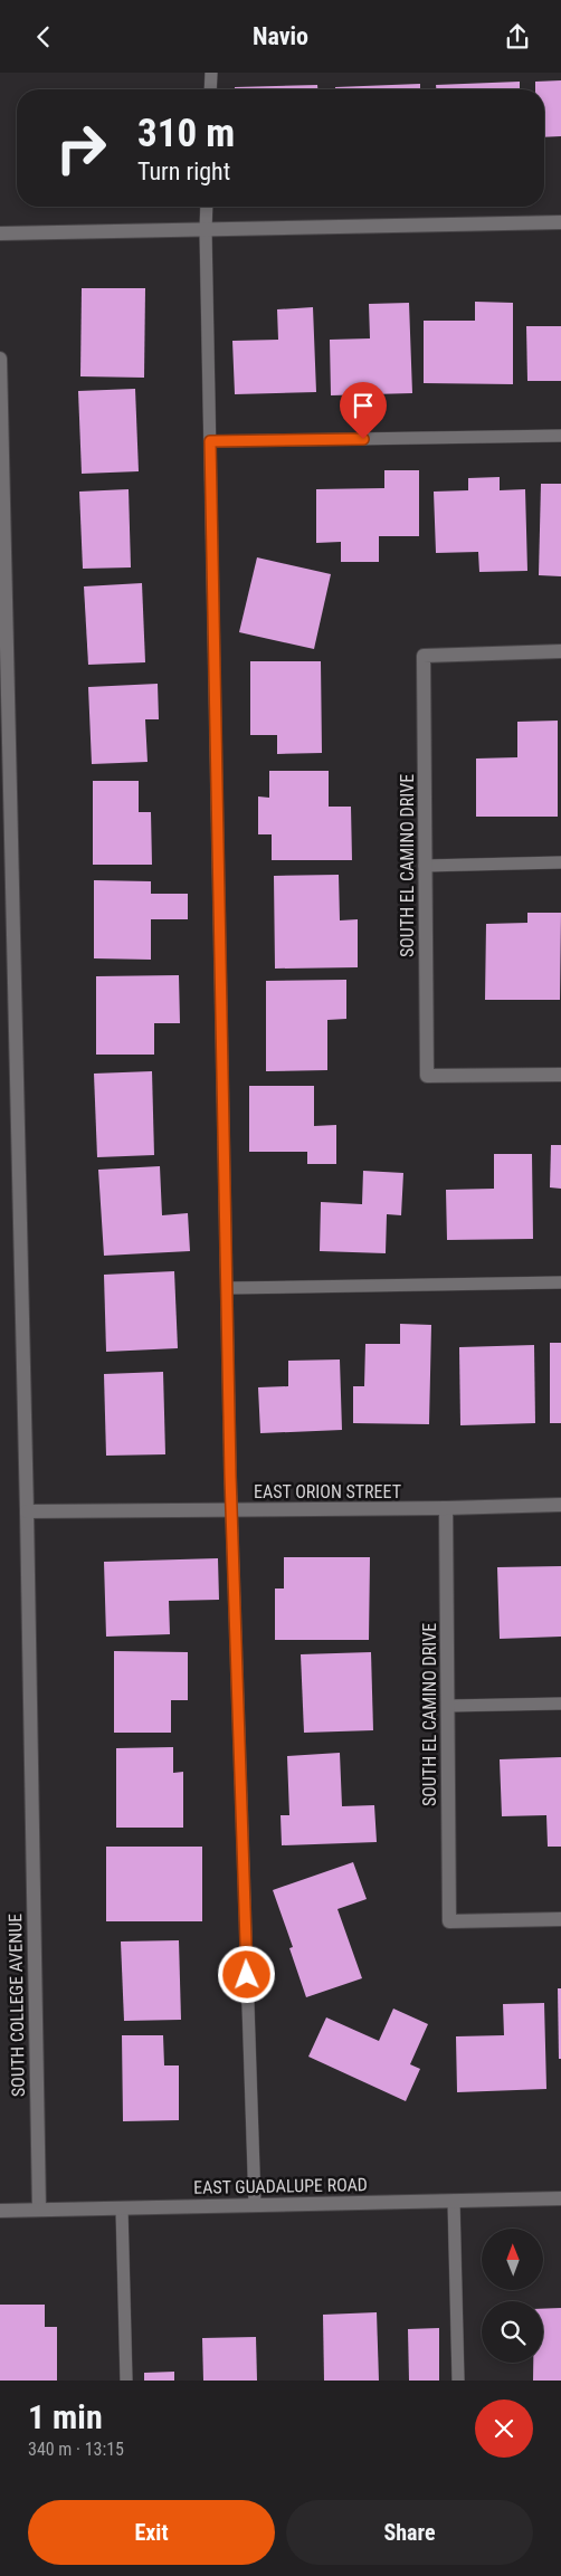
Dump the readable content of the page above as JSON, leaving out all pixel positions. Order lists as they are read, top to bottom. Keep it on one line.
{"streets":{"street":["SOUTH EL CAMINO DRIVE","EAST ORION STREET","SOUTH COLLEGE AVENUE","EAST GUADALUPE ROAD"]},"crossings":[["SOUTH EL CAMINO DRIVE","EAST ORION STREET"],["EAST ORION STREET","SOUTH COLLEGE AVENUE"],["SOUTH COLLEGE AVENUE","EAST GUADALUPE ROAD"]],"north":"top","page":{"header":"Navio","turn":["310 m","Turn right"],"heading":["1 min","340 m · 13:15"],"buttons":["Exit","Share"]}}
